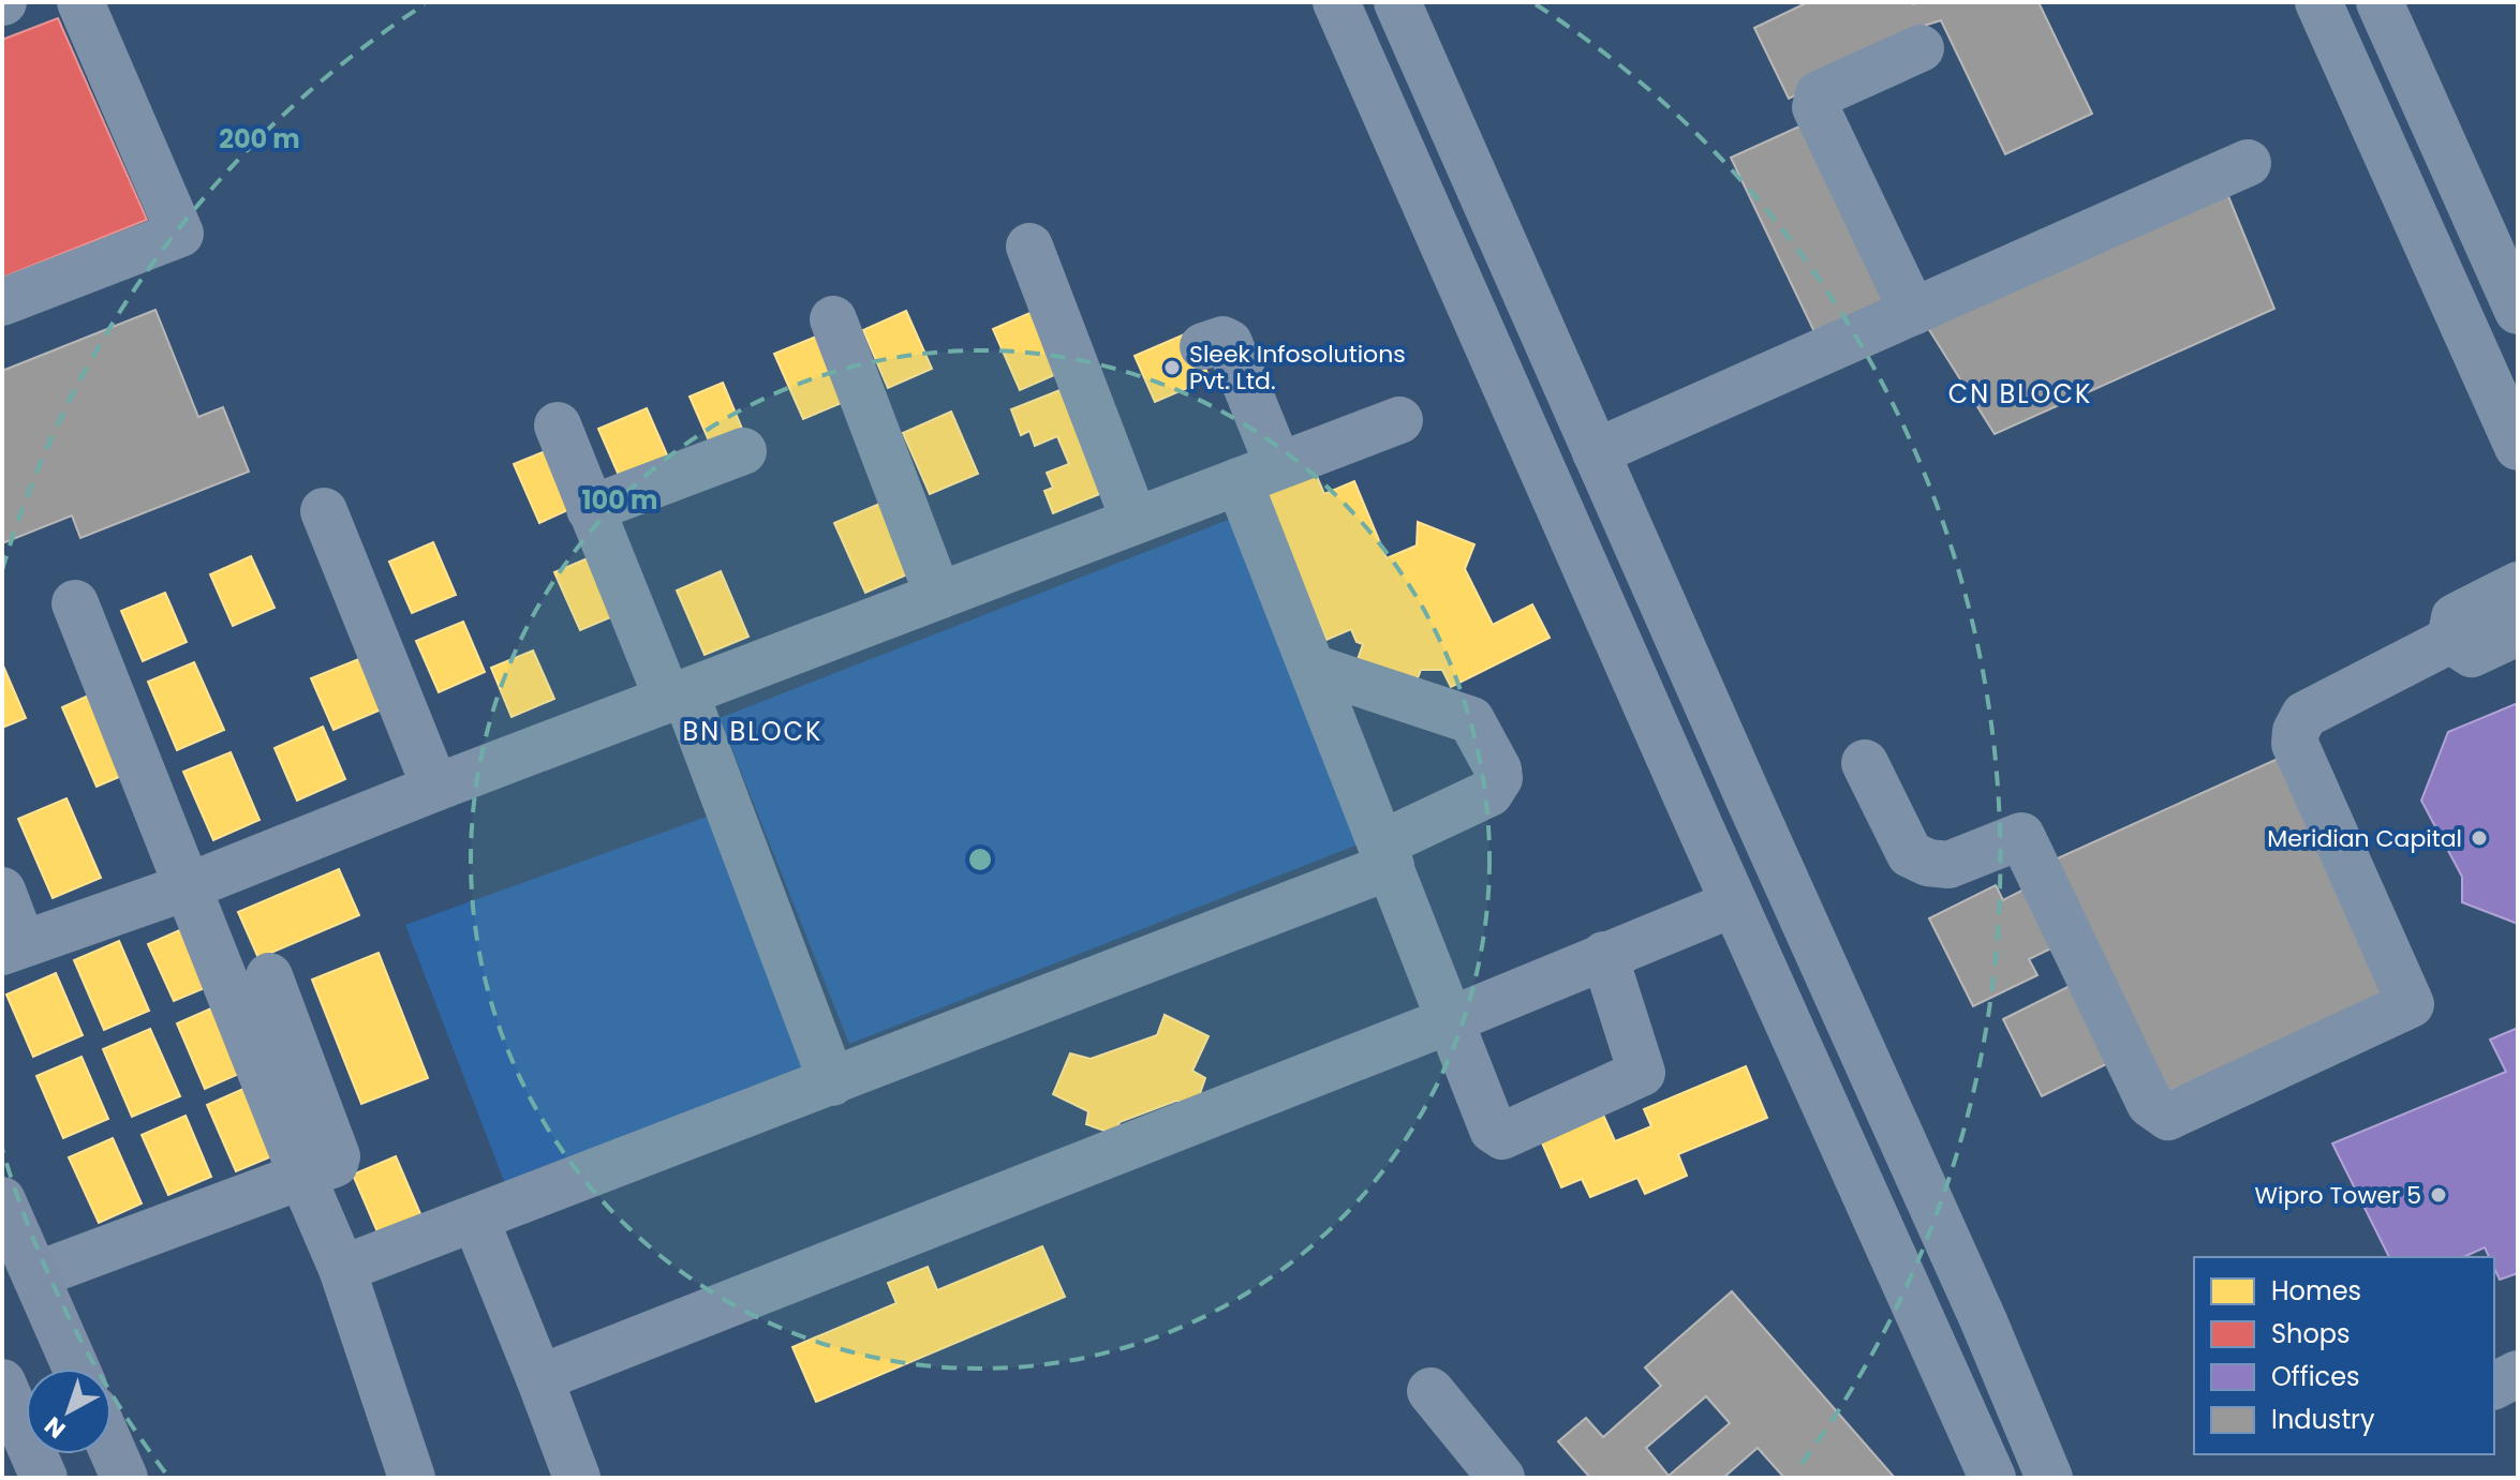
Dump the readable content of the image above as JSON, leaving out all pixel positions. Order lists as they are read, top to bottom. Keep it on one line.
{"districts":["CN BLOCK","BN BLOCK"],"places":["Sleek Infosolutions Pvt. Ltd.","Meridian Capital","Wipro Tower 5"],"legend":["Homes","Shops","Offices","Industry"],"north":"bottom left","rings":["200 m","100 m"]}
